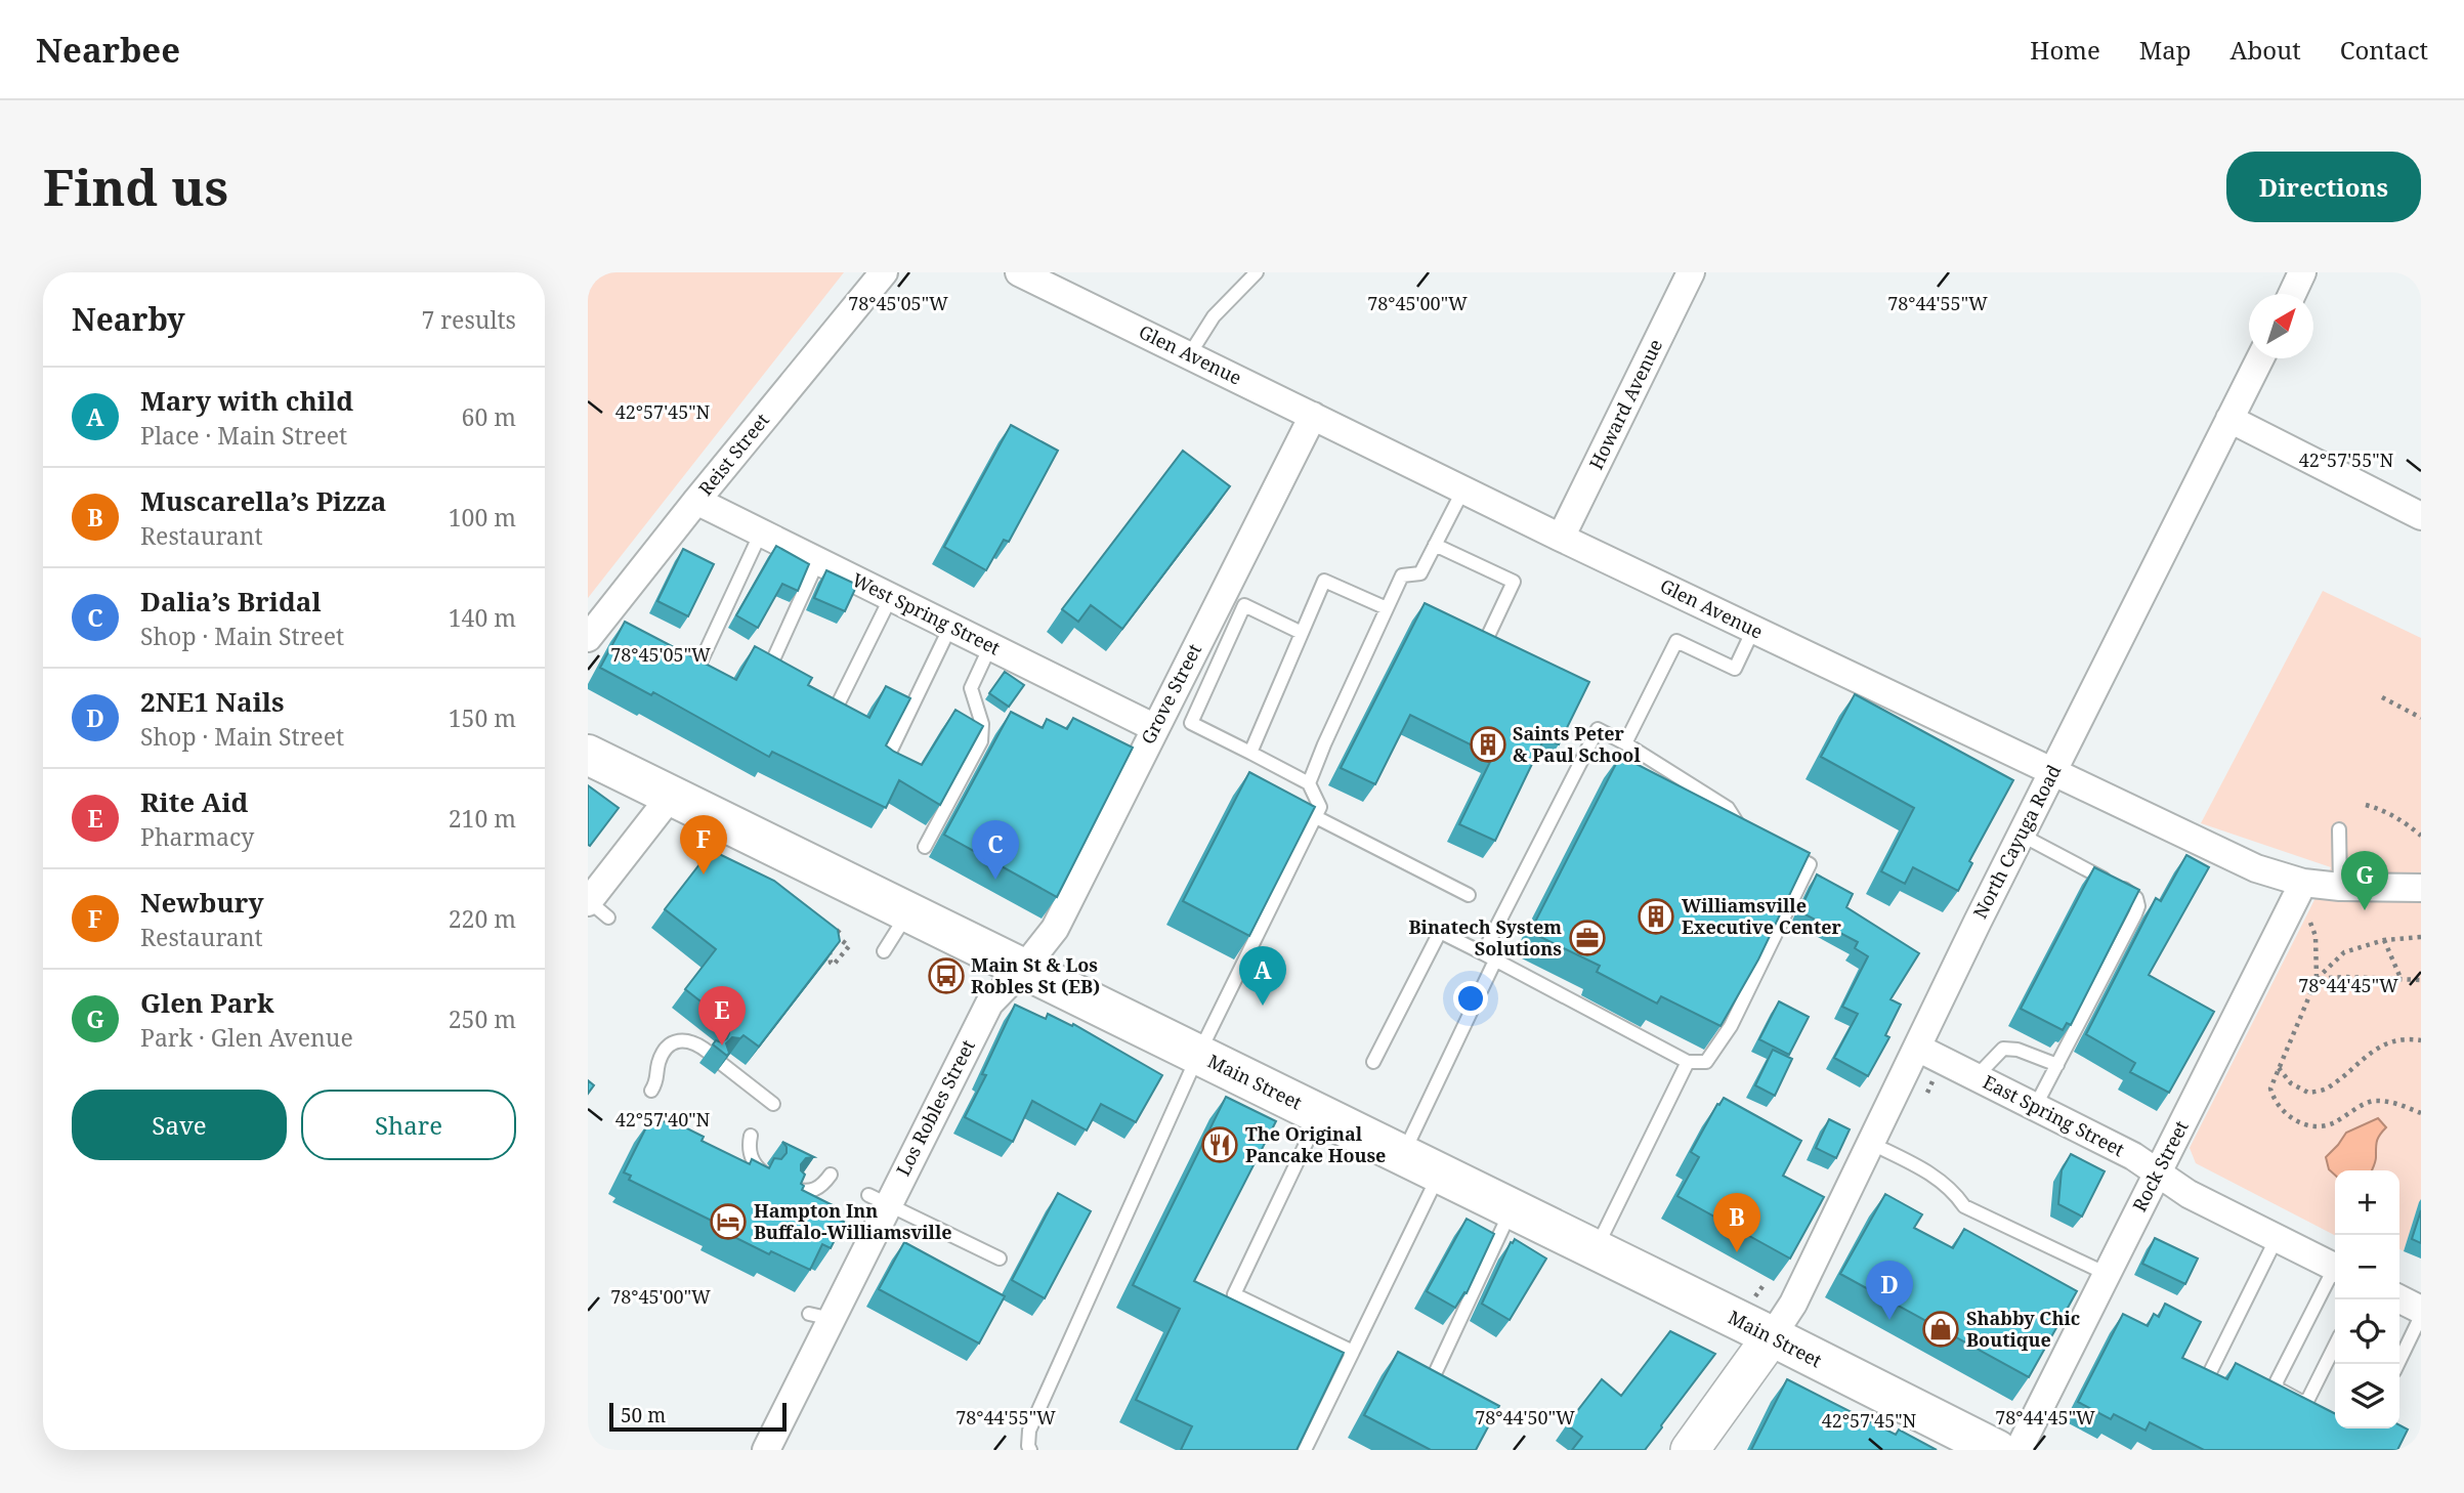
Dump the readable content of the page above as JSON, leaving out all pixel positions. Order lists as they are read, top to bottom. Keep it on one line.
{"streets":{"main road":["Main Street"],"street":["Glen Avenue","Howard Avenue","Reist Street","West Spring Street","Grove Street","North Cayuga Road","Los Robles Street","East Spring Street","Rock Street"]},"crossings":[["Glen Avenue","Howard Avenue"],["Glen Avenue","Grove Street"],["Glen Avenue","North Cayuga Road"],["Glen Avenue","Rock Street"],["Reist Street","West Spring Street"],["West Spring Street","Grove Street"],["Grove Street","Main Street"],["Grove Street","Los Robles Street"],["North Cayuga Road","Main Street"],["North Cayuga Road","East Spring Street"],["Main Street","Los Robles Street"],["East Spring Street","Rock Street"]],"places":{"building":["Saints Peter & Paul School","Williamsville Executive Center"],"office":["Binatech System Solutions"],"bus stop":["Main St & Los Robles St (EB)"],"restaurant":["The Original Pancake House"],"hotel":["Hampton Inn Buffalo-Williamsville"],"shop":["Shabby Chic Boutique"]},"scale_bar":"50 m","north":"top right","page":{"header":"Nearbee","nav":["Home","Map","About","Contact"],"buttons":["Directions",["Save","Share"]],"title":"Find us","heading":["Nearby","7 results"],"list":[{"mark":"A","name":"Mary with child","note":"Place · Main Street","value":"60 m"},{"mark":"B","name":"Muscarella’s Pizza","note":"Restaurant","value":"100 m"},{"mark":"C","name":"Dalia’s Bridal","note":"Shop · Main Street","value":"140 m"},{"mark":"D","name":"2NE1 Nails","note":"Shop · Main Street","value":"150 m"},{"mark":"E","name":"Rite Aid","note":"Pharmacy","value":"210 m"},{"mark":"F","name":"Newbury","note":"Restaurant","value":"220 m"},{"mark":"G","name":"Glen Park","note":"Park · Glen Avenue","value":"250 m"}],"pins":["F","C","G","A","E","B","D"],"map_buttons":["+","−"],"scale":"50 m"},"coordinates":["78°44'55\"W","78°45'05\"W","78°45'00\"W","42°57'45\"N","42°57'55\"N","78°44'45\"W","42°57'40\"N","78°44'50\"W"]}
